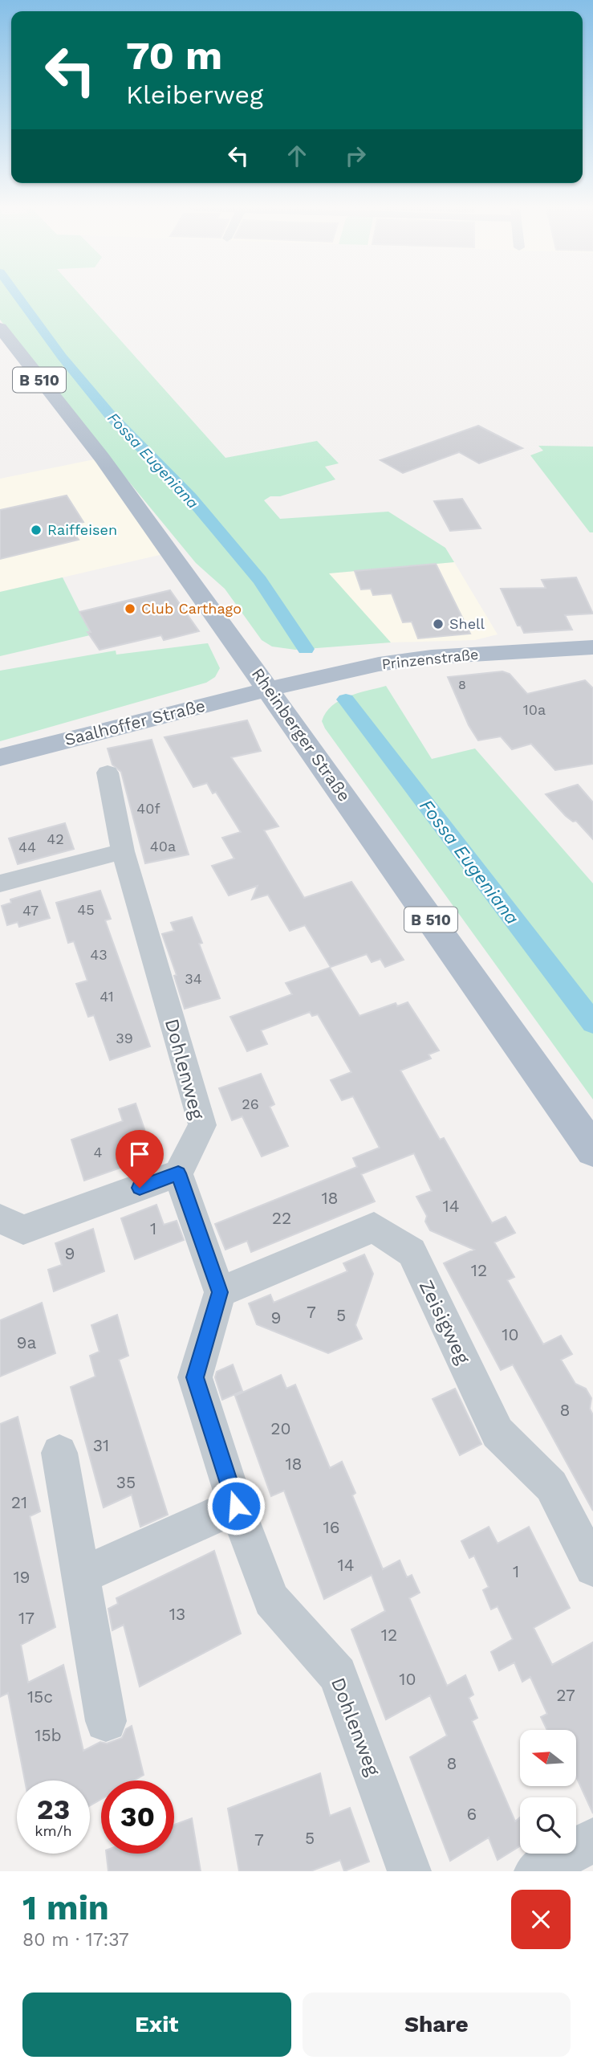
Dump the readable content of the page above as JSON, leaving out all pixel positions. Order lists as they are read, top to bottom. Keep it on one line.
{"streets":{"main road":["B 510","Prinzenstraße","Saalhoffer Straße","Rheinberger Straße"],"street":["Dohlenweg","Zeisigweg"]},"crossings":[["Prinzenstraße","Saalhoffer Straße"],["Prinzenstraße","Rheinberger Straße"],["Saalhoffer Straße","Rheinberger Straße"],["Dohlenweg","Zeisigweg"]],"water":["Fossa Eugeniana"],"places":["Raiffeisen","Club Carthago","Shell"],"house_numbers":["8","10a","40f","42","40a","44","45","47","43","34","41","39","26","4","18","14","22","1","9","12","7","5","9","10","9a","8","20","31","18","35","21","16","14","1","19","13","17","12","10","27","15c","15b","8","6","5","7"],"north":"left","page":{"turn":["70 m","Kleiberweg"],"speed":"23 km/h","limit":"30","heading":["1 min","80 m · 17:37"],"buttons":["Exit","Share"]}}
